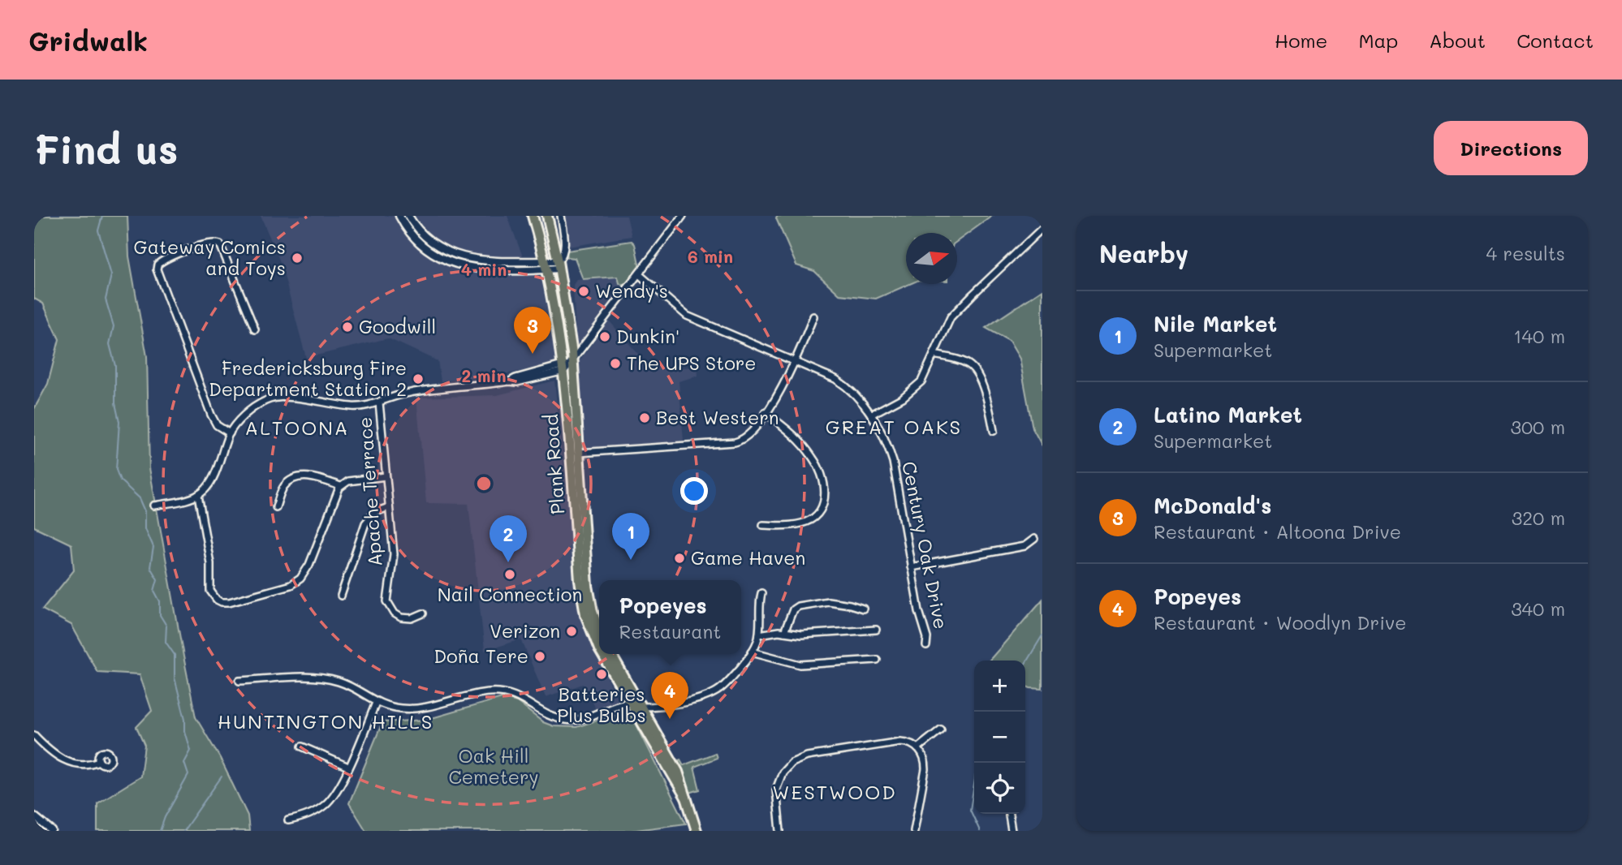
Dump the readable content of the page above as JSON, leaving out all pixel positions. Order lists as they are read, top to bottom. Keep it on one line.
{"streets":{"highway":["Plank Road"],"street":["Apache Terrace","Century Oak Drive"]},"districts":["GREAT OAKS","ALTOONA","HUNTINGTON HILLS","WESTWOOD"],"parks":["Oak Hill Cemetery"],"places":["Gateway Comics and Toys","Wendy's","Goodwill","Dunkin'","The UPS Store","Fredericksburg Fire Department Station 2","Best Western","Game Haven","Nail Connection","Verizon","Doña Tere","Batteries Plus Bulbs"],"north":"right","page":{"header":"Gridwalk","nav":["Home","Map","About","Contact"],"buttons":"Directions","title":"Find us","heading":["Nearby","4 results"],"list":[{"mark":"1","name":"Nile Market","note":"Supermarket","value":"140 m"},{"mark":"2","name":"Latino Market","note":"Supermarket","value":"300 m"},{"mark":"3","name":"McDonald's","note":"Restaurant · Altoona Drive","value":"320 m"},{"mark":"4","name":"Popeyes","note":"Restaurant · Woodlyn Drive","value":"340 m"}],"pins":["3","1","2","4"],"popup":["Popeyes","Restaurant"],"map_buttons":["+","−"]},"rings":["6 min","4 min","2 min"]}
